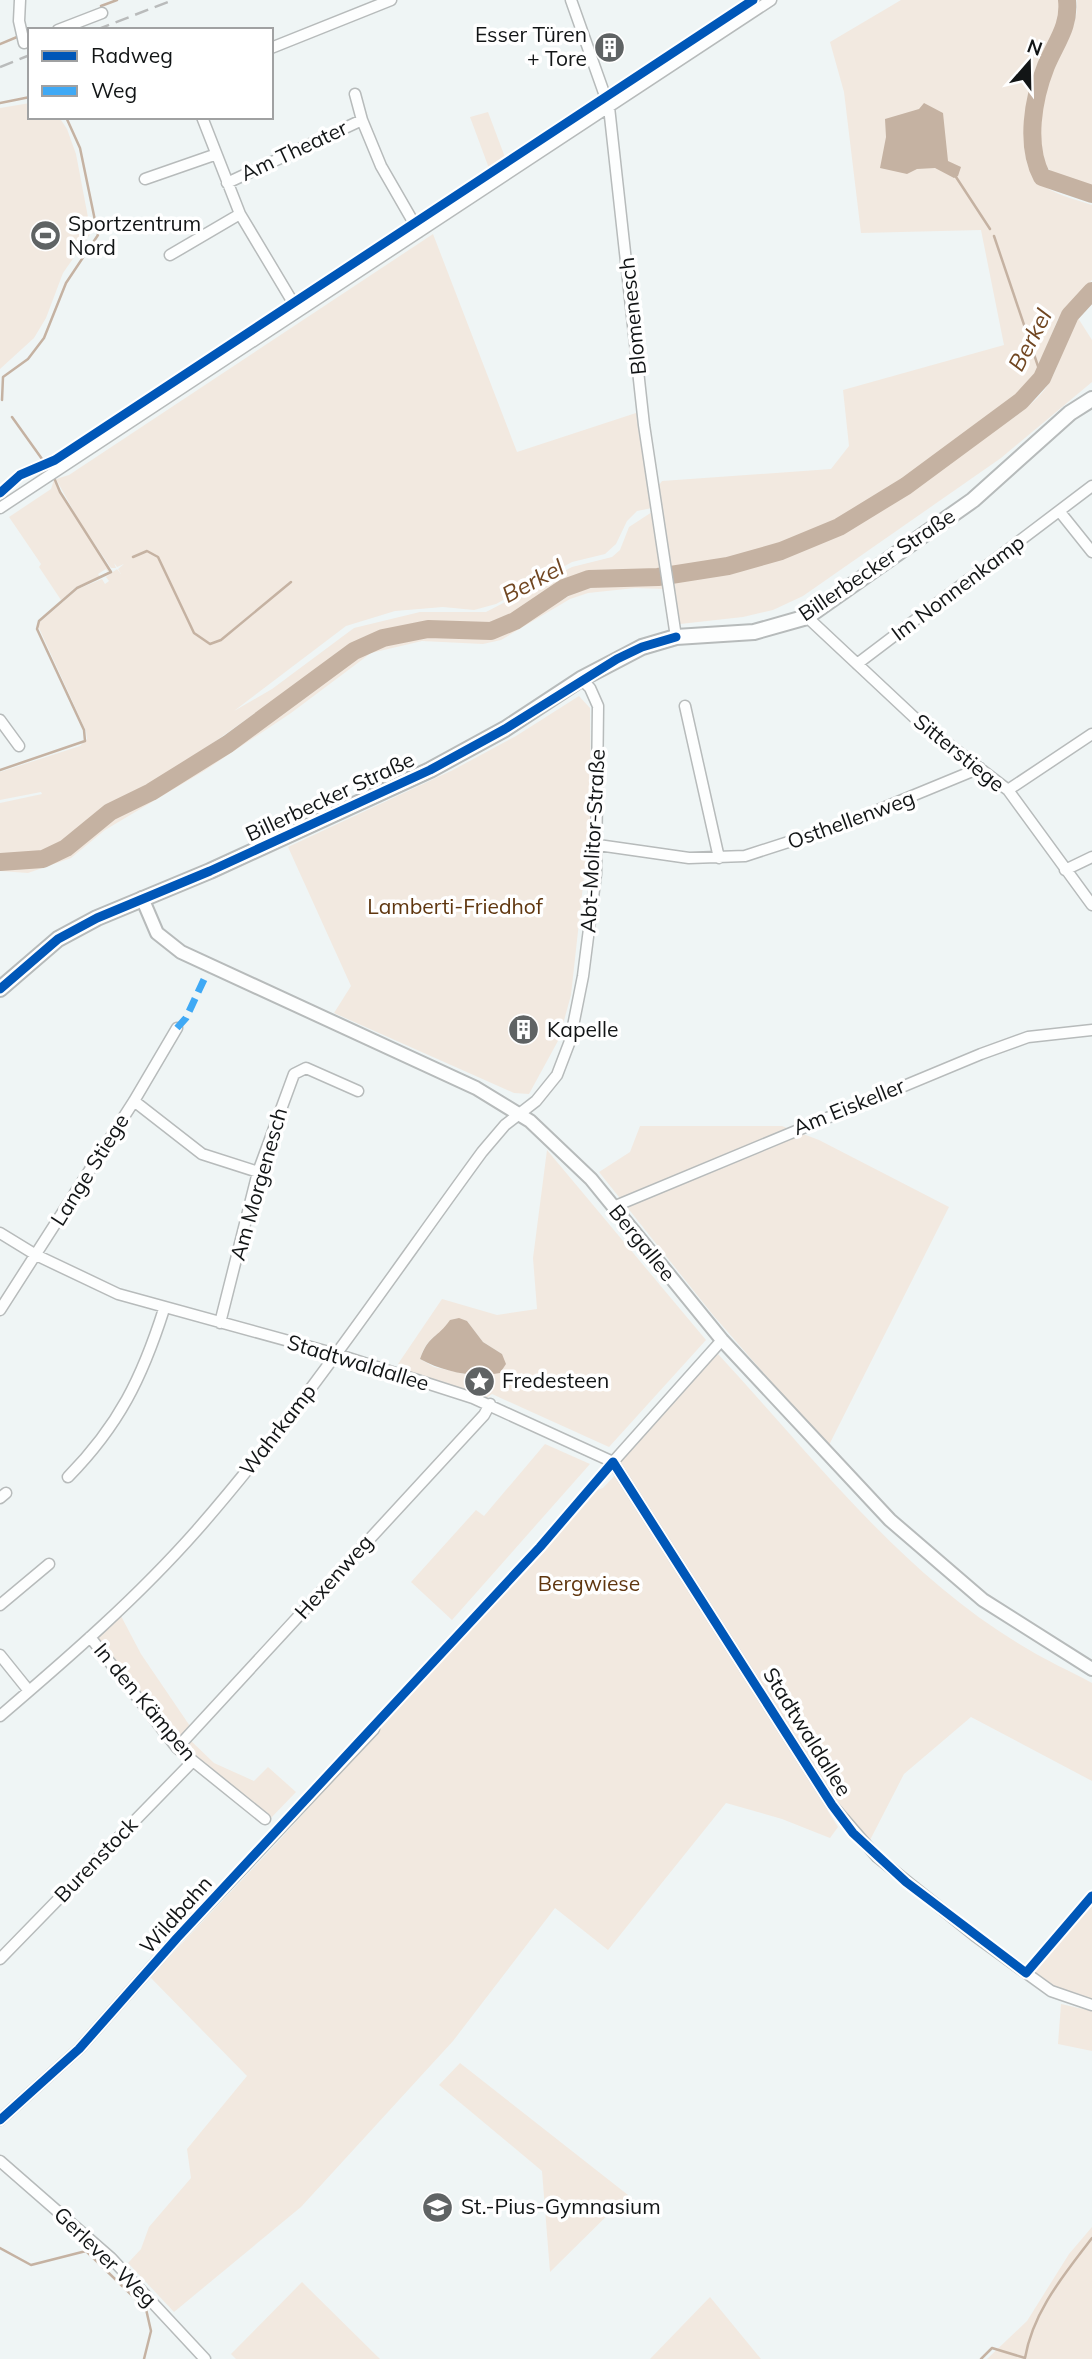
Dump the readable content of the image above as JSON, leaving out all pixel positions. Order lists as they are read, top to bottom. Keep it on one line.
{"streets":{"main road":["Billerbecker Straße"],"street":["Am Theater","Blomenesch","Im Nonnenkamp","Sitterstiege","Osthellenweg","Abt-Molitor-Straße","Am Eiskeller","Lange Stiege","Am Morgenesch","Bergallee","Stadtwaldallee","Wahrkamp","Hexenweg","In den Kämpen","Burenstock","Wildbahn","Gerlever Weg"]},"crossings":[["Blomenesch","Billerbecker Straße"],["Billerbecker Straße","Sitterstiege"],["Billerbecker Straße","Abt-Molitor-Straße"],["Billerbecker Straße","Bergallee"],["Im Nonnenkamp","Sitterstiege"],["Sitterstiege","Osthellenweg"],["Osthellenweg","Abt-Molitor-Straße"],["Abt-Molitor-Straße","Bergallee"],["Abt-Molitor-Straße","Wahrkamp"],["Am Eiskeller","Bergallee"],["Lange Stiege","Stadtwaldallee"],["Am Morgenesch","Stadtwaldallee"],["Bergallee","Wahrkamp"],["Stadtwaldallee","Wahrkamp"],["Stadtwaldallee","Hexenweg"],["Wahrkamp","In den Kämpen"],["Hexenweg","In den Kämpen"],["In den Kämpen","Burenstock"]],"water":["Berkel"],"parks":["Lamberti-Friedhof","Bergwiese"],"places":{"building":["Esser Türen + Tore","Kapelle"],"sports":["Sportzentrum Nord"],"place":["Fredesteen"],"school or university":["St.-Pius-Gymnasium"]},"legend":["Radweg","Weg"],"north":"top"}
